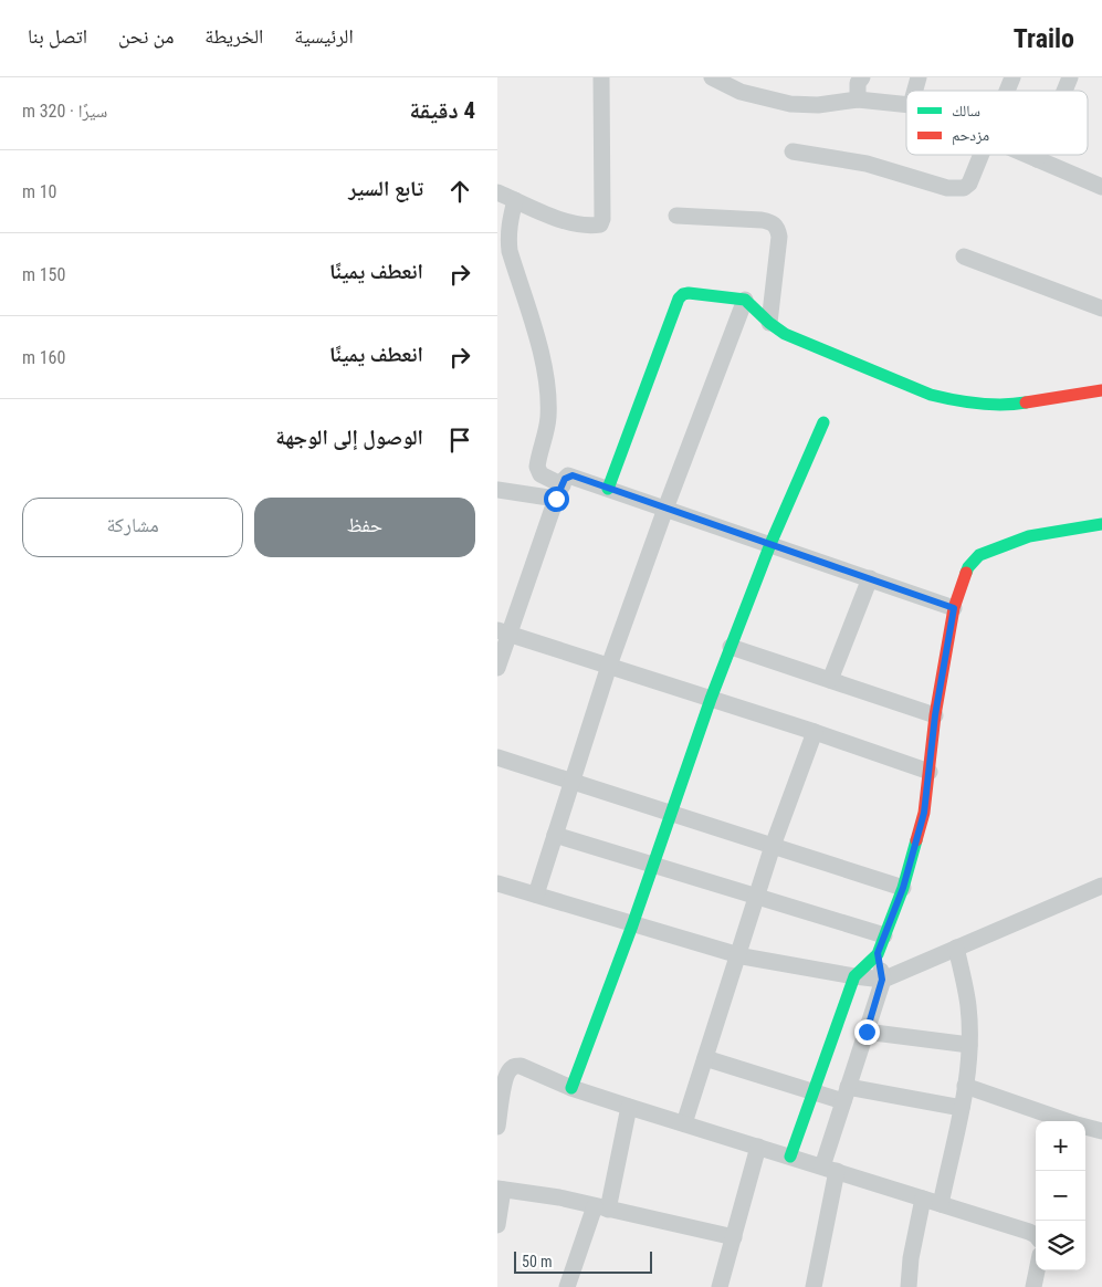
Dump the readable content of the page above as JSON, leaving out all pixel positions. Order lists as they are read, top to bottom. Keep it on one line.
{"legend":["سالك","مزدحم"],"scale_bar":"50 m","page":{"header":"Trailo","nav":["الرئيسية","الخريطة","من نحن","اتصل بنا"],"heading":["4 دقيقة","سيرًا · 320 m"],"list":[["تابع السير","10 m"],["انعطف يمينًا","150 m"],["انعطف يمينًا","160 m"],"الوصول إلى الوجهة"],"buttons":["حفظ","مشاركة"],"map_buttons":["+","−"],"scale":"50 m"}}
